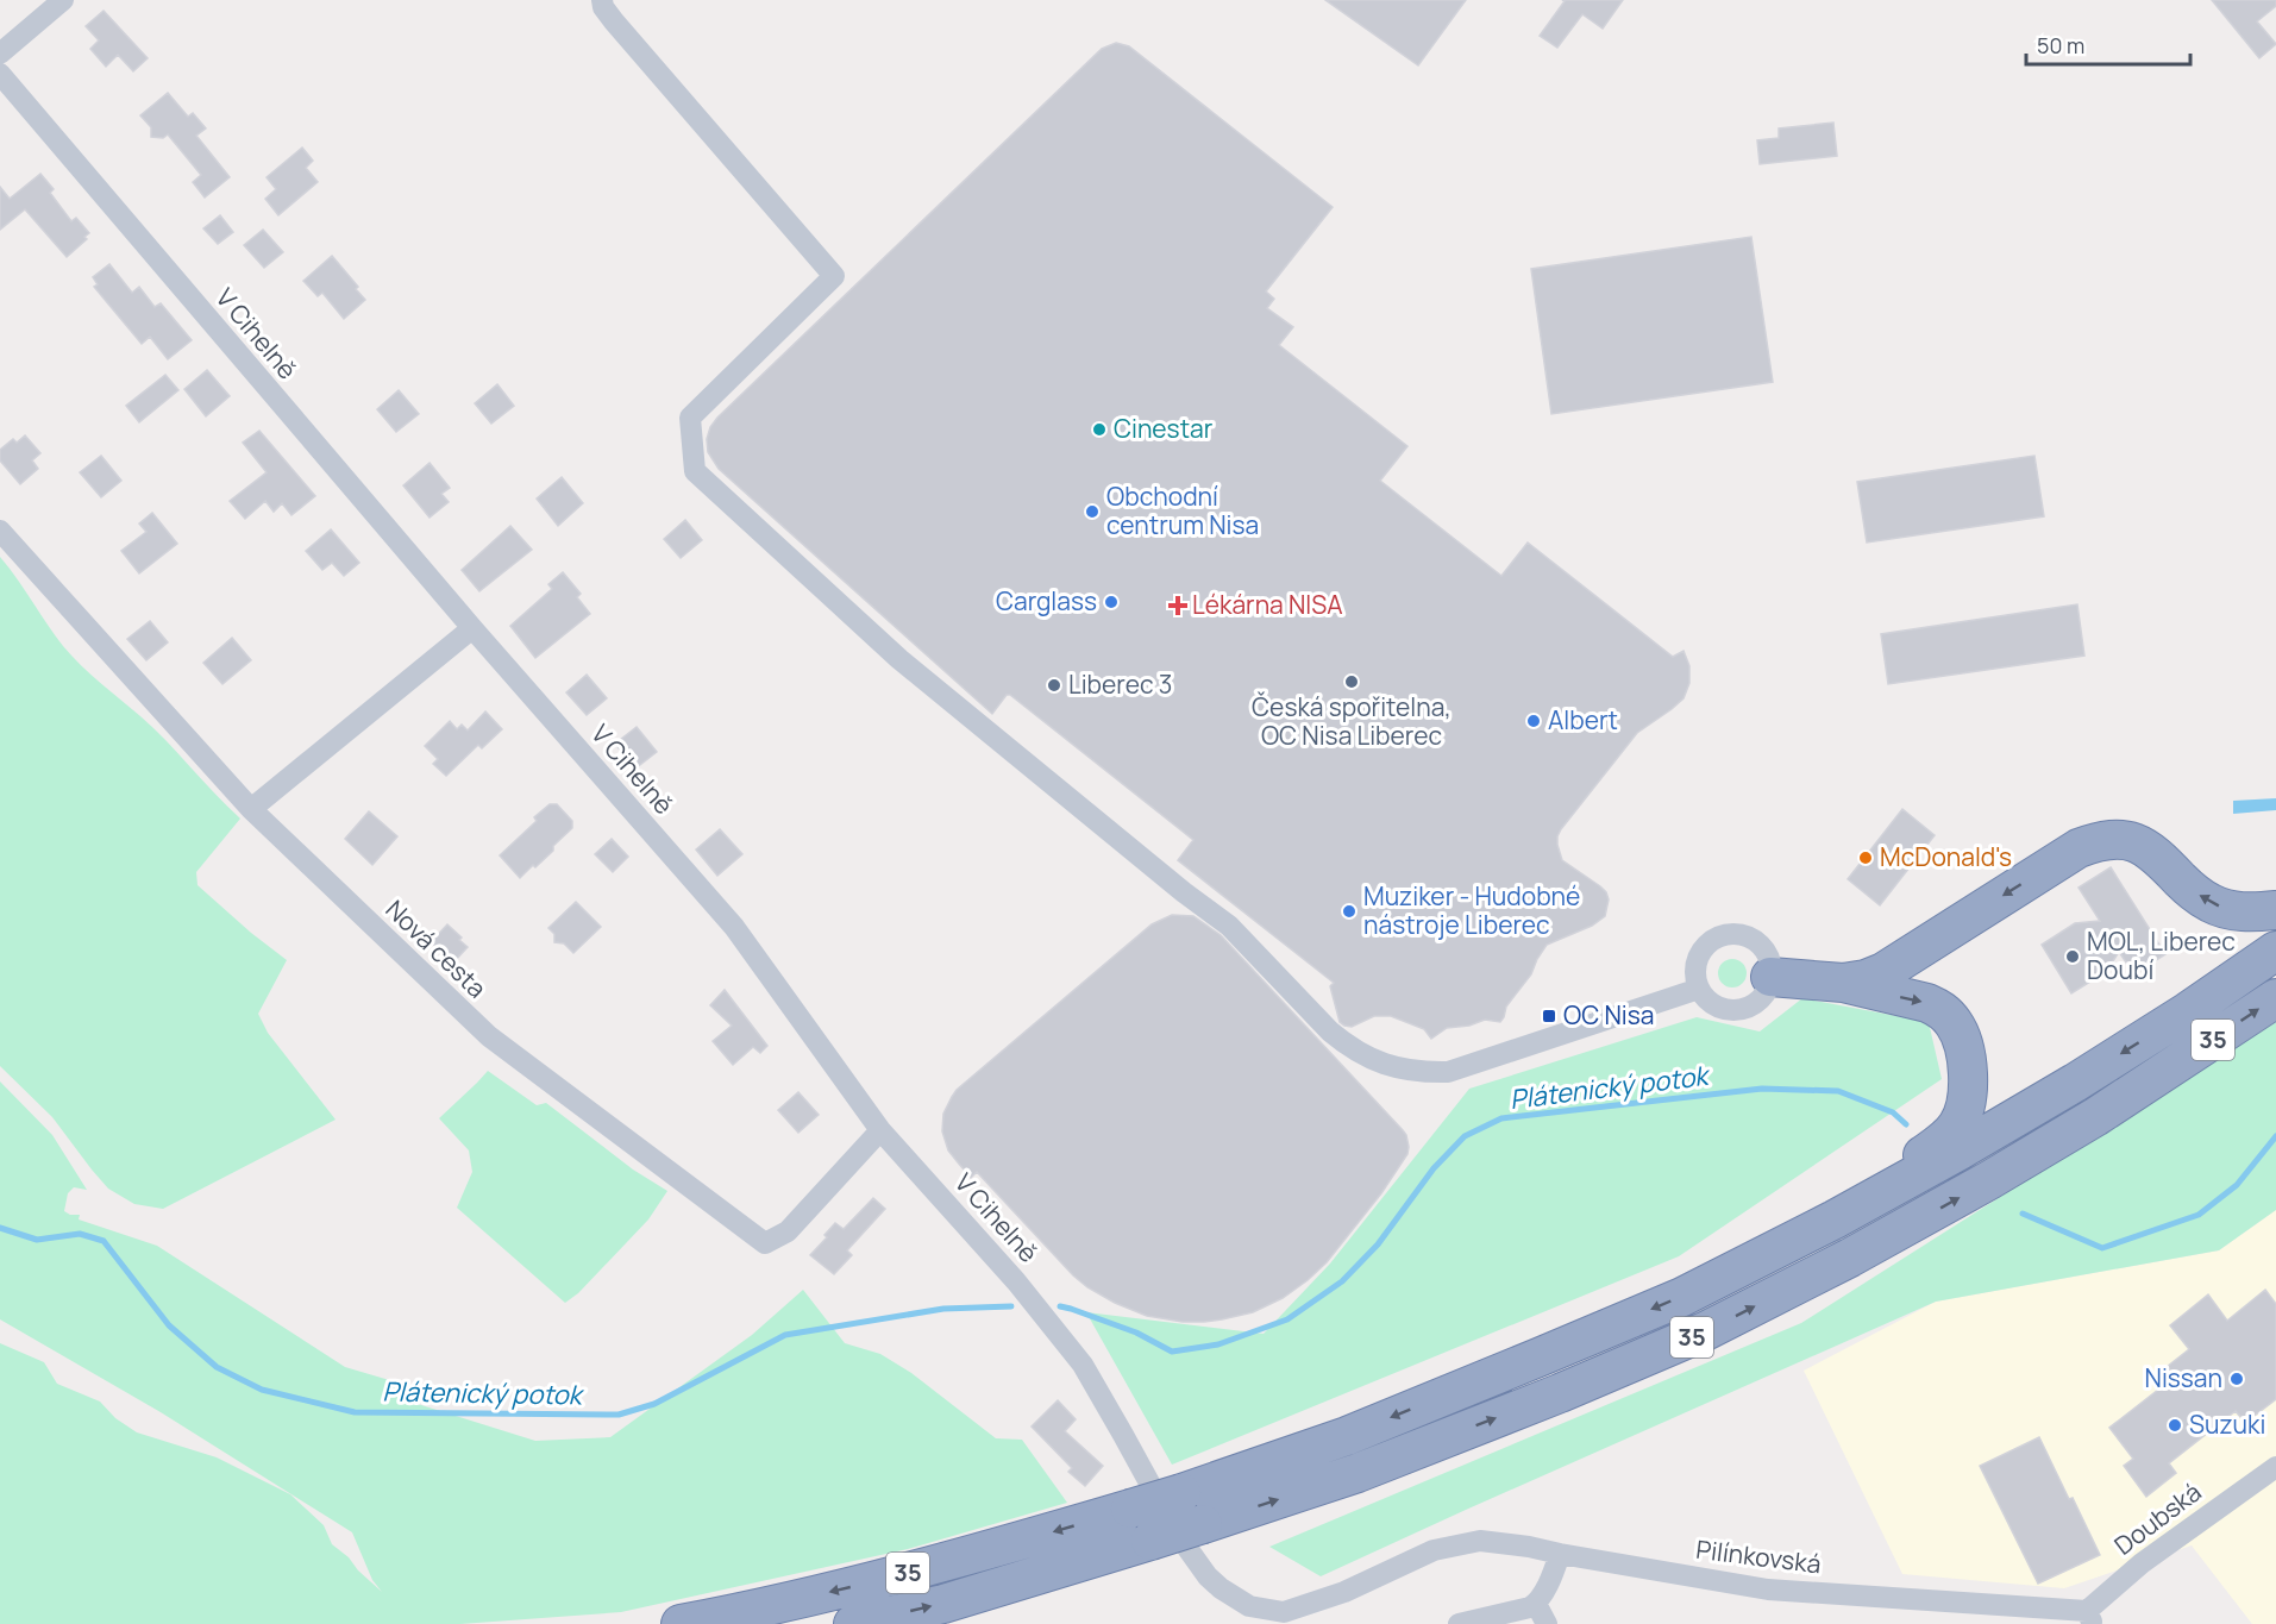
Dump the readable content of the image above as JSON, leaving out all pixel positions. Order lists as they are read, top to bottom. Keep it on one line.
{"streets":{"highway":["35"],"street":["V Cihelně","Nová cesta","Doubská","Pilínkovská"]},"crossings":[["V Cihelně","Nová cesta"],["V Cihelně","Pilínkovská"],["Doubská","Pilínkovská"]],"water":["Plátenický potok"],"places":{"other":["Cinestar","Obchodní centrum Nisa","Carglass","Česká spořitelna, OC Nisa Liberec","Liberec 3","Albert","McDonald's","Muziker - Hudobné nástroje Liberec","MOL, Liberec Doubí","Nissan","Suzuki"],"health":["Lékárna NISA"],"transit":["OC Nisa"]},"scale_bar":"50 m"}
